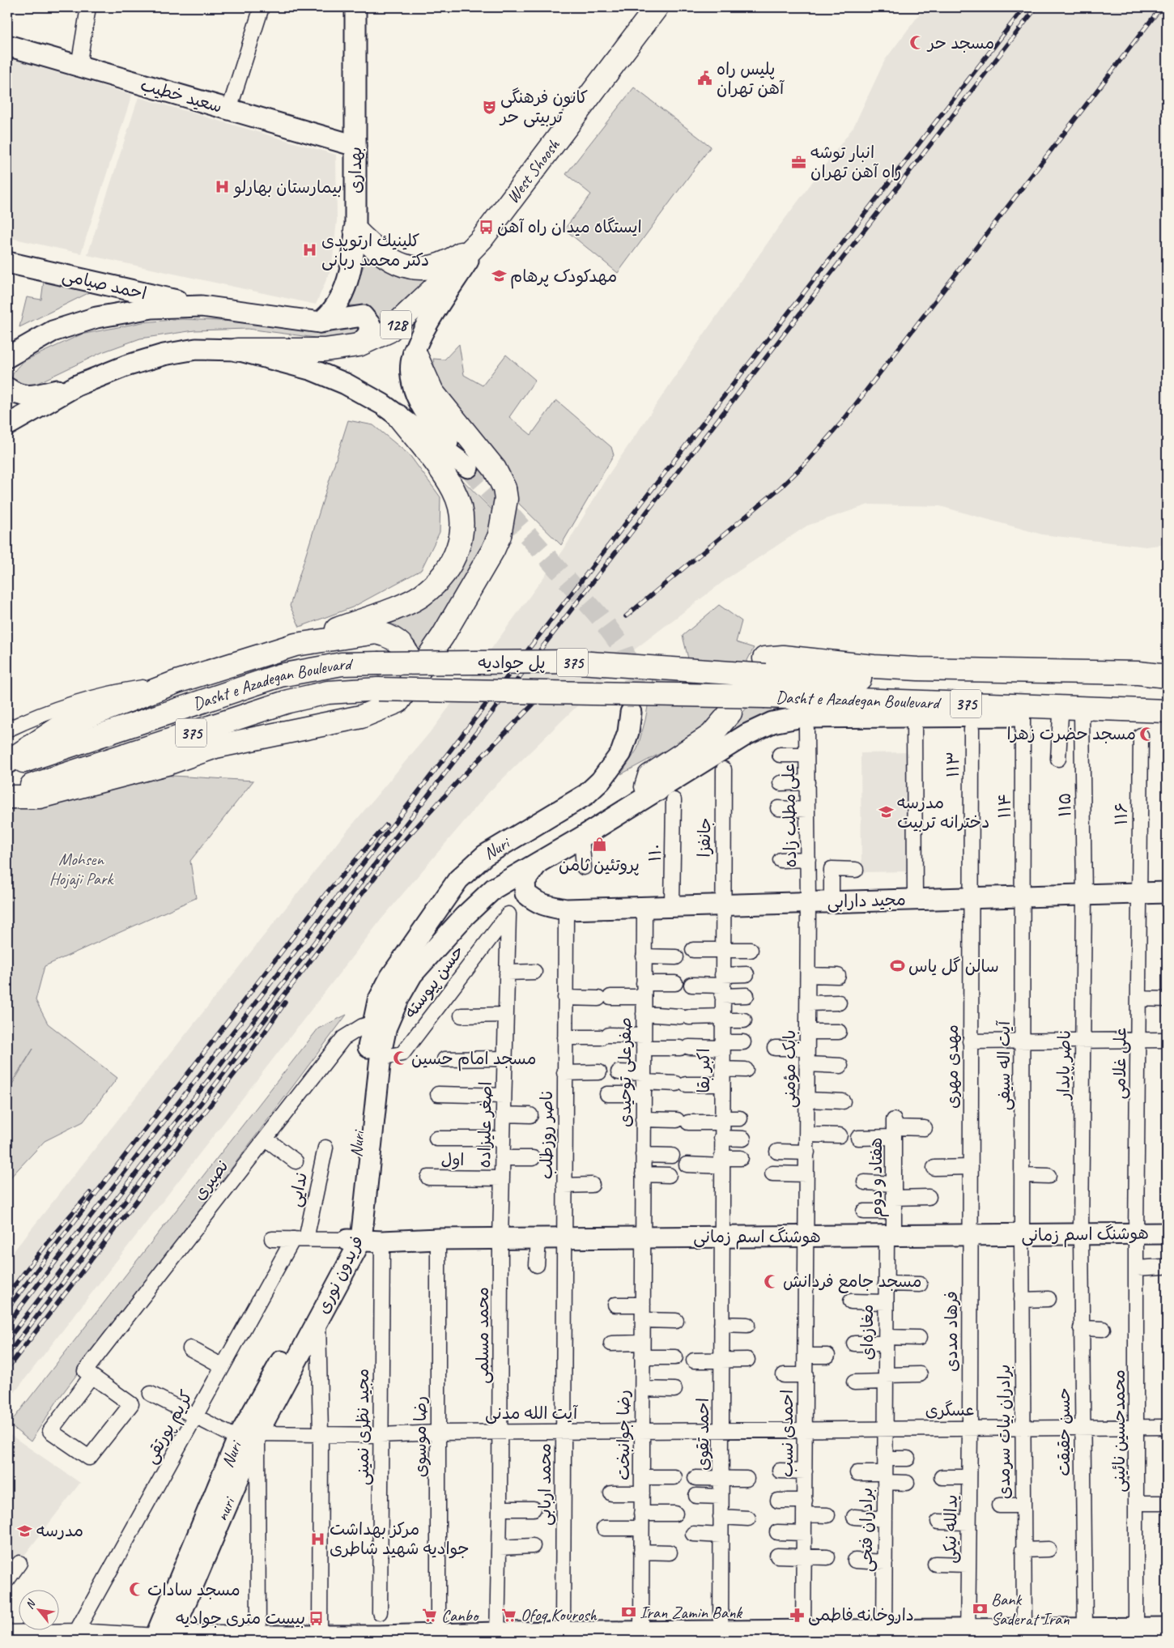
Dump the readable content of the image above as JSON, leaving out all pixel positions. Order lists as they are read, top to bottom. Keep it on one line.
{"streets":{"main road":["سعید خطیب","بهداری","West Shoosh","احمد صیامی","128","پل جوادیه","375","Dasht e Azadegan Boulevard","Nuri","مجید دارابی","هوشنگ اسم زمانی","فریدون نوری","nuri"],"street":["۱۱۳","۱۱۵","۱۱۴","۱۱۶","علی مطلب زاده","جانفزا","۱۱۰","حسن پیوسته","علی غلامی","ناصر پایدار","آیت اله سیفی","مهدی مهری","بابک مؤمنی","اکبر بقا","صفرعلی توحیدی","اصغر علیزاده","ناصر روزطلب","اول","هفتاد و دوم","نصیری","ندایی","فرهاد مددی","مغازه‌ای","محمد مسلمی","عسگری","آیت‌ الله مدنی","کریم پورتقی","مجید نظری نمینی","محمدحسین نائینی","برادران بیات سرمدی","حسن حقیقت","احمدی نسب","احمد تقوی","رضا جوانبخت","رضا موسوی","محمد اربابی","یدالله نیکی","برادران فتحی"]},"crossings":[["سعید خطیب","بهداری"],["West Shoosh","128"],["پل جوادیه","Dasht e Azadegan Boulevard"],["Dasht e Azadegan Boulevard","Nuri"],["۱۱۳","مجید دارابی"],["۱۱۳","مهدی مهری"],["۱۱۵","Nuri"],["۱۱۵","مجید دارابی"],["۱۱۵","ناصر پایدار"],["۱۱۴","Nuri"],["۱۱۴","مجید دارابی"],["۱۱۴","آیت اله سیفی"],["۱۱۶","مجید دارابی"],["۱۱۶","علی غلامی"],["علی مطلب زاده","Nuri"],["علی مطلب زاده","مجید دارابی"],["علی مطلب زاده","بابک مؤمنی"],["جانفزا","مجید دارابی"],["جانفزا","اکبر بقا"],["Nuri","۱۱۰"],["Nuri","مجید دارابی"],["Nuri","نصیری"],["Nuri","هوشنگ اسم زمانی"],["Nuri","فریدون نوری"],["Nuri","nuri"],["۱۱۰","مجید دارابی"],["مجید دارابی","علی غلامی"],["مجید دارابی","ناصر پایدار"],["مجید دارابی","آیت اله سیفی"],["مجید دارابی","مهدی مهری"],["مجید دارابی","بابک مؤمنی"],["مجید دارابی","اکبر بقا"],["مجید دارابی","صفرعلی توحیدی"],["مجید دارابی","ناصر روزطلب"],["حسن پیوسته","اصغر علیزاده"],["حسن پیوسته","فریدون نوری"],["علی غلامی","هوشنگ اسم زمانی"],["علی غلامی","محمدحسین نائینی"],["ناصر پایدار","هوشنگ اسم زمانی"],["ناصر پایدار","حسن حقیقت"],["آیت اله سیفی","هوشنگ اسم زمانی"],["آیت اله سیفی","برادران بیات سرمدی"],["مهدی مهری","هوشنگ اسم زمانی"],["مهدی مهری","فرهاد مددی"],["بابک مؤمنی","هوشنگ اسم زمانی"],["بابک مؤمنی","احمدی نسب"],["اکبر بقا","هوشنگ اسم زمانی"],["اکبر بقا","احمد تقوی"],["صفرعلی توحیدی","هوشنگ اسم زمانی"],["صفرعلی توحیدی","رضا جوانبخت"],["اصغر علیزاده","اول"],["اصغر علیزاده","هوشنگ اسم زمانی"],["اصغر علیزاده","محمد مسلمی"],["ناصر روزطلب","هوشنگ اسم زمانی"],["ناصر روزطلب","محمد اربابی"],["هفتاد و دوم","هوشنگ اسم زمانی"],["هفتاد و دوم","مغازه‌ای"],["نصیری","فریدون نوری"],["ندایی","کریم پورتقی"],["هوشنگ اسم زمانی","فریدون نوری"],["هوشنگ اسم زمانی","فرهاد مددی"],["هوشنگ اسم زمانی","مغازه‌ای"],["هوشنگ اسم زمانی","محمد مسلمی"],["هوشنگ اسم زمانی","مجید نظری نمینی"],["هوشنگ اسم زمانی","محمدحسین نائینی"],["هوشنگ اسم زمانی","برادران بیات سرمدی"],["هوشنگ اسم زمانی","حسن حقیقت"],["هوشنگ اسم زمانی","احمدی نسب"],["هوشنگ اسم زمانی","احمد تقوی"],["هوشنگ اسم زمانی","رضا جوانبخت"],["هوشنگ اسم زمانی","رضا موسوی"],["هوشنگ اسم زمانی","محمد اربابی"],["فریدون نوری","nuri"],["فرهاد مددی","عسگری"],["فرهاد مددی","یدالله نیکی"],["مغازه‌ای","عسگری"],["مغازه‌ای","برادران فتحی"],["محمد مسلمی","آیت‌ الله مدنی"],["عسگری","آیت‌ الله مدنی"],["عسگری","محمدحسین نائینی"],["عسگری","برادران بیات سرمدی"],["عسگری","حسن حقیقت"],["عسگری","احمدی نسب"],["عسگری","یدالله نیکی"],["عسگری","برادران فتحی"],["آیت‌ الله مدنی","مجید نظری نمینی"],["آیت‌ الله مدنی","احمدی نسب"],["آیت‌ الله مدنی","احمد تقوی"],["آیت‌ الله مدنی","رضا جوانبخت"],["آیت‌ الله مدنی","رضا موسوی"],["آیت‌ الله مدنی","محمد اربابی"],["آیت‌ الله مدنی","nuri"]],"parks":["Mohsen Hojaji Park"],"places":{"mosque":["مسجد حر","مسجد حضرت زهرا","مسجد امام حسین","مسجد جامع فردانش","مسجد سادات"],"public building":["پلیس راه آهن تهران"],"theatre":["کانون فرهنگی تربیتی حر"],"office":["انبار توشه راه آهن تهران"],"hospital":["بیمارستان بهارلو","كلينيك ارتوپدى دكتر محمد ربانى","مرکز بهداشت جوادیه شهید شاطری"],"bus stop":["ایستگاه میدان راه آهن","بیست متری جوادیه"],"school or university":["مهدکودک پرهام","مدرسه دخترانه تربیت","مدرسه"],"shop":["پروتئین ثامن"],"sports":["سالن گل یاس"],"bank":["Bank Saderat Iran","Iran Zamin Bank"],"supermarket":["Ofoq Kourosh","Canbo"],"pharmacy":["داروخانه فاطمی"]},"north":"top left"}
